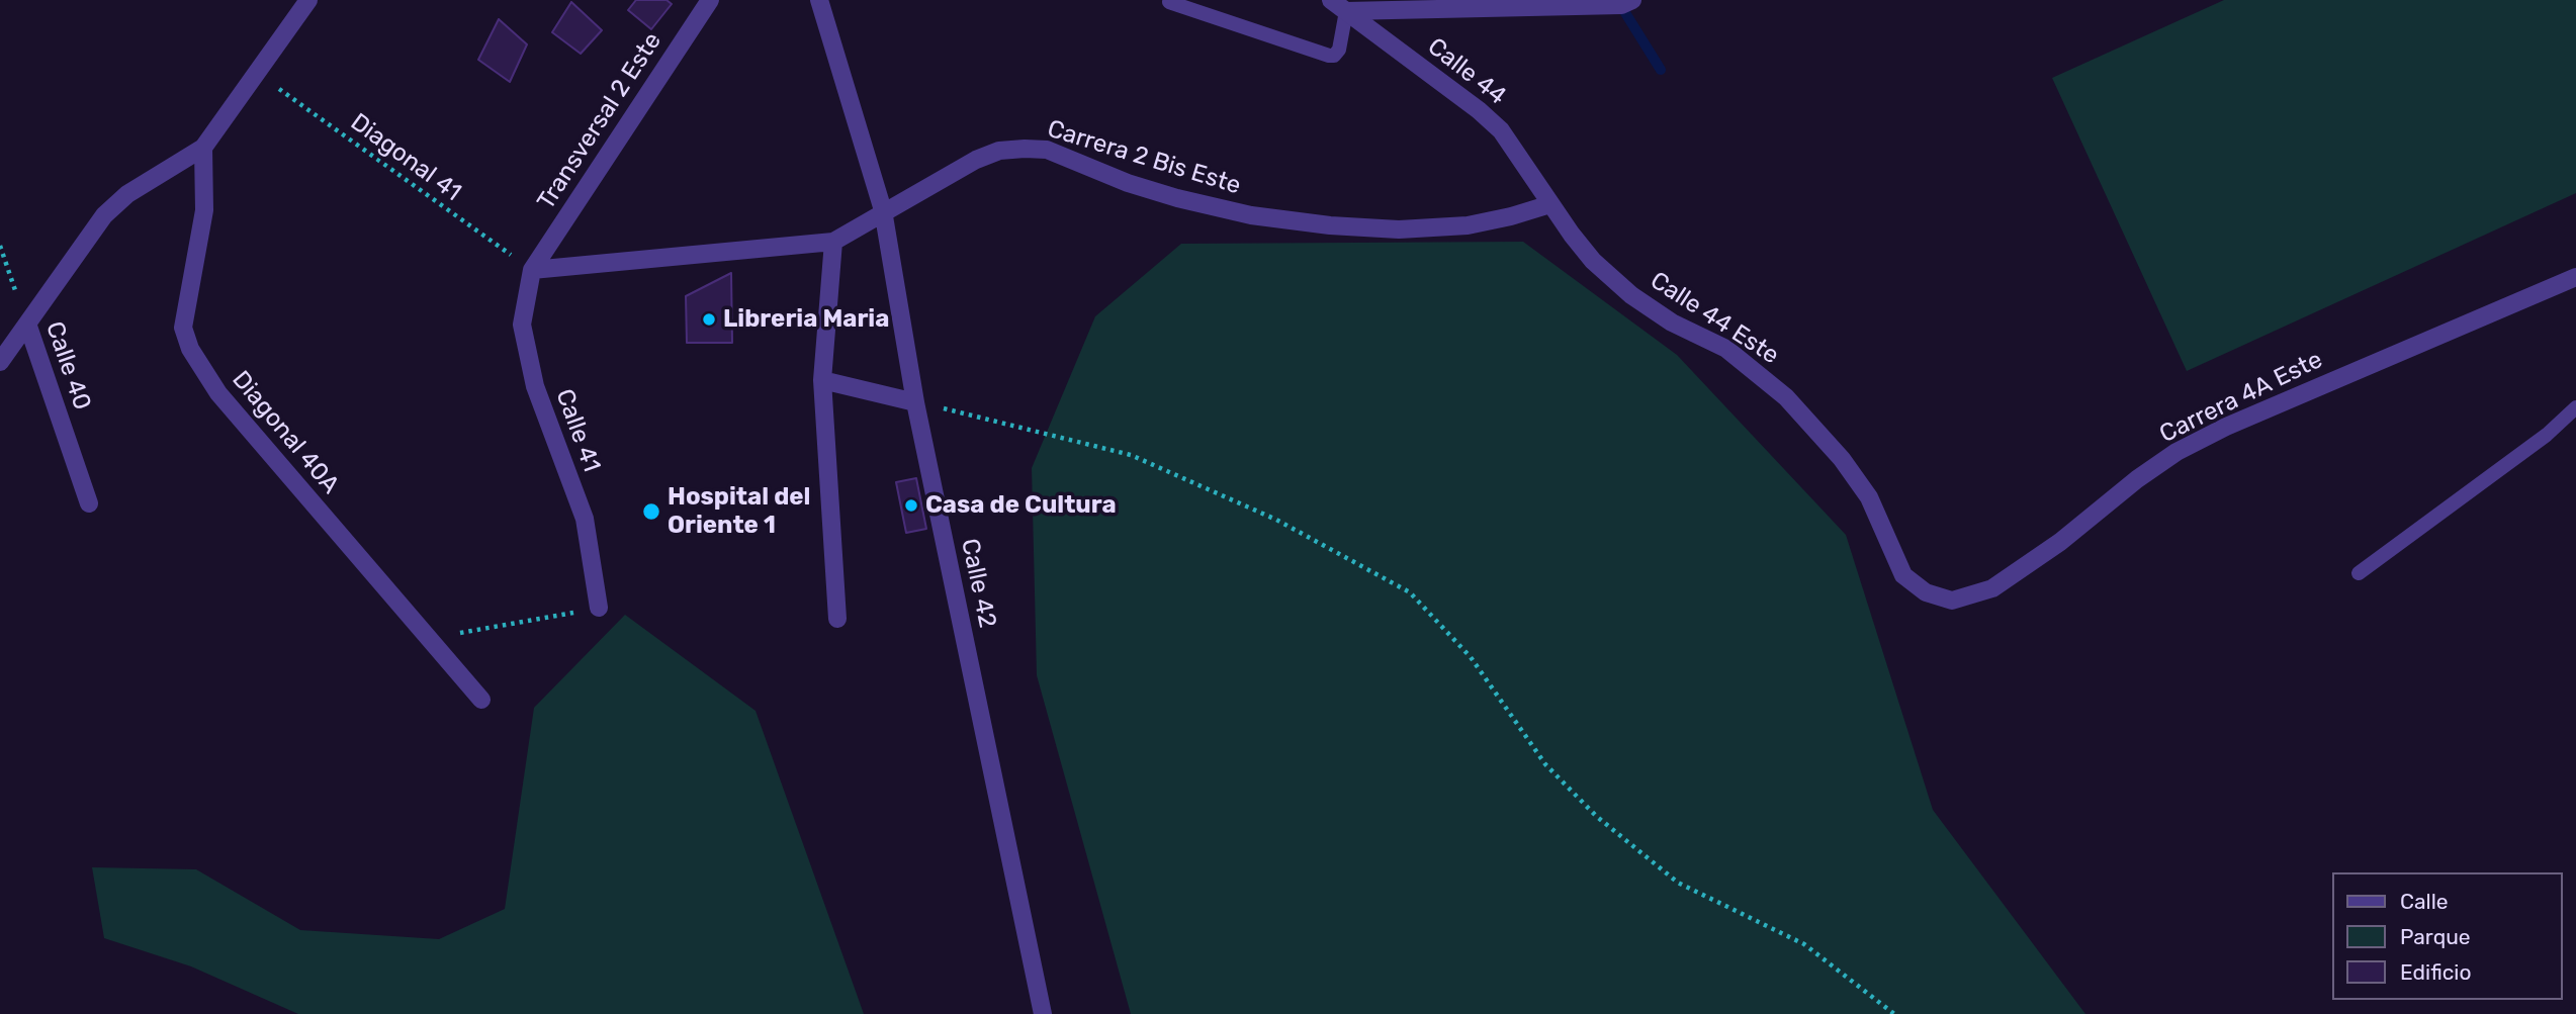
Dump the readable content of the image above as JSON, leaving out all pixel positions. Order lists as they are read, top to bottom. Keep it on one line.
{"streets":{"street":["Calle 44","Transversal 2 Este","Carrera 2 Bis Este","Calle 44 Este","Calle 40","Carrera 4A Este","Calle 41","Diagonal 40A","Calle 42"],"path":["Diagonal 41"]},"crossings":[["Calle 44","Carrera 2 Bis Este"],["Calle 44","Calle 44 Este"],["Transversal 2 Este","Diagonal 41"],["Transversal 2 Este","Carrera 2 Bis Este"],["Transversal 2 Este","Calle 41"],["Diagonal 41","Carrera 2 Bis Este"],["Diagonal 41","Calle 41"],["Carrera 2 Bis Este","Calle 44 Este"],["Carrera 2 Bis Este","Calle 41"],["Carrera 2 Bis Este","Calle 42"],["Calle 44 Este","Carrera 4A Este"]],"places":["Libreria Maria","Casa de Cultura","Hospital del Oriente 1"],"legend":["Calle","Parque","Edificio"]}
